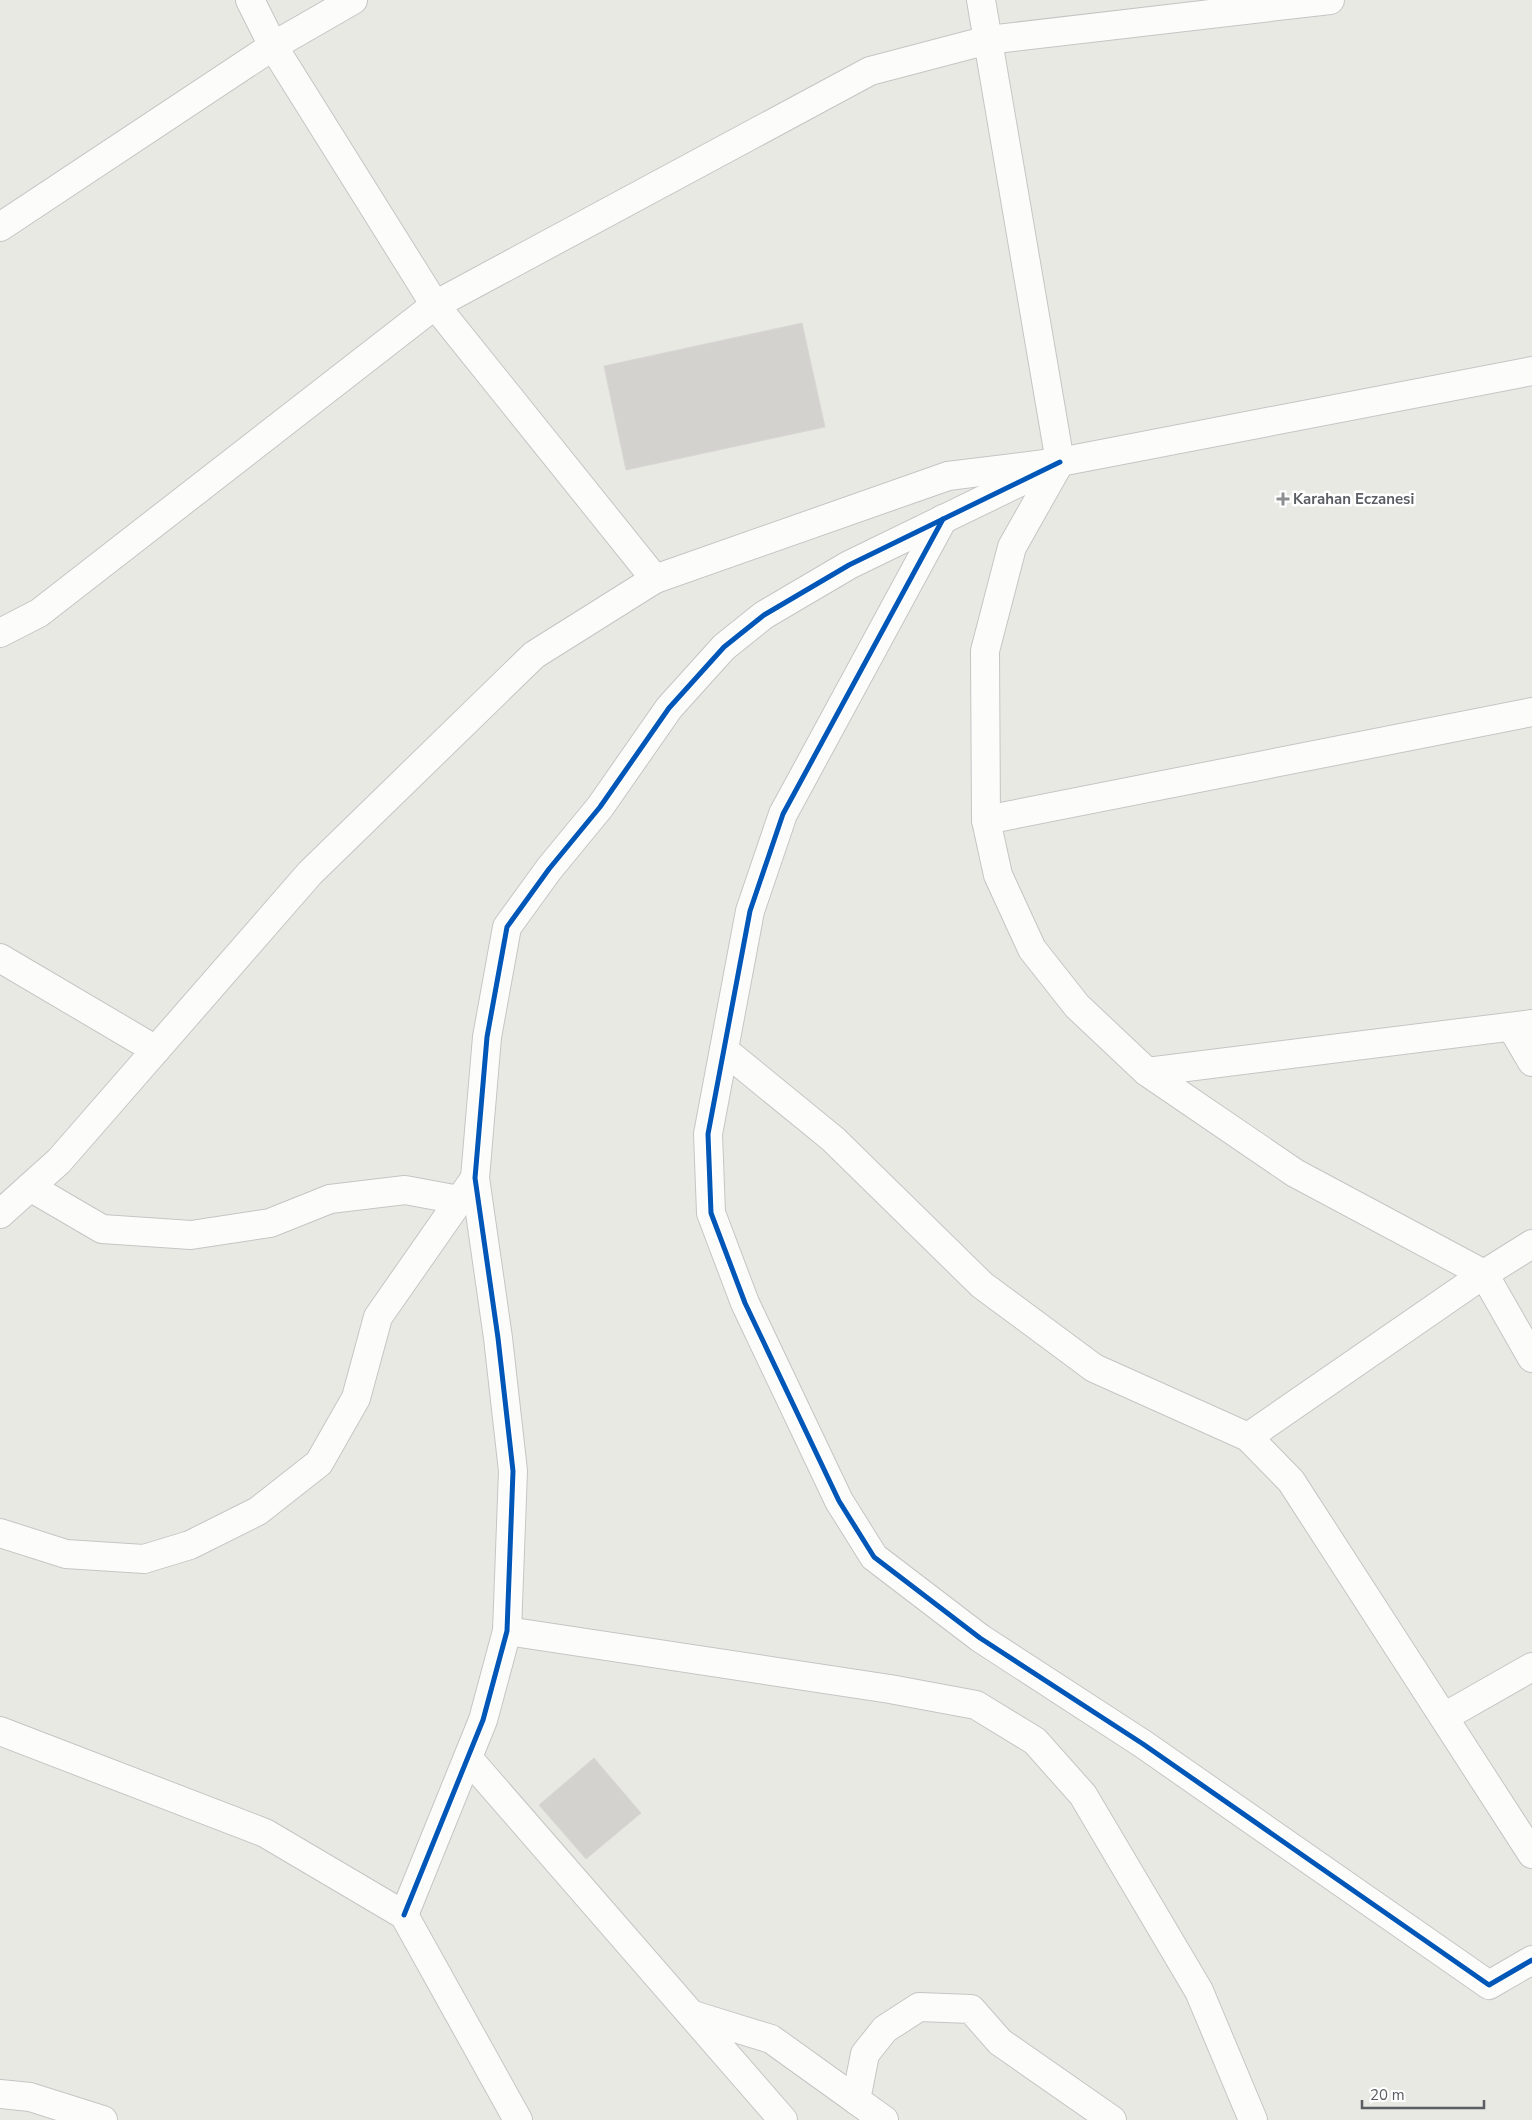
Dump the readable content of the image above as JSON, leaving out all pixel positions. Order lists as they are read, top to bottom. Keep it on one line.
{"places":{"health":["Karahan Eczanesi"]},"scale_bar":"20 m"}
